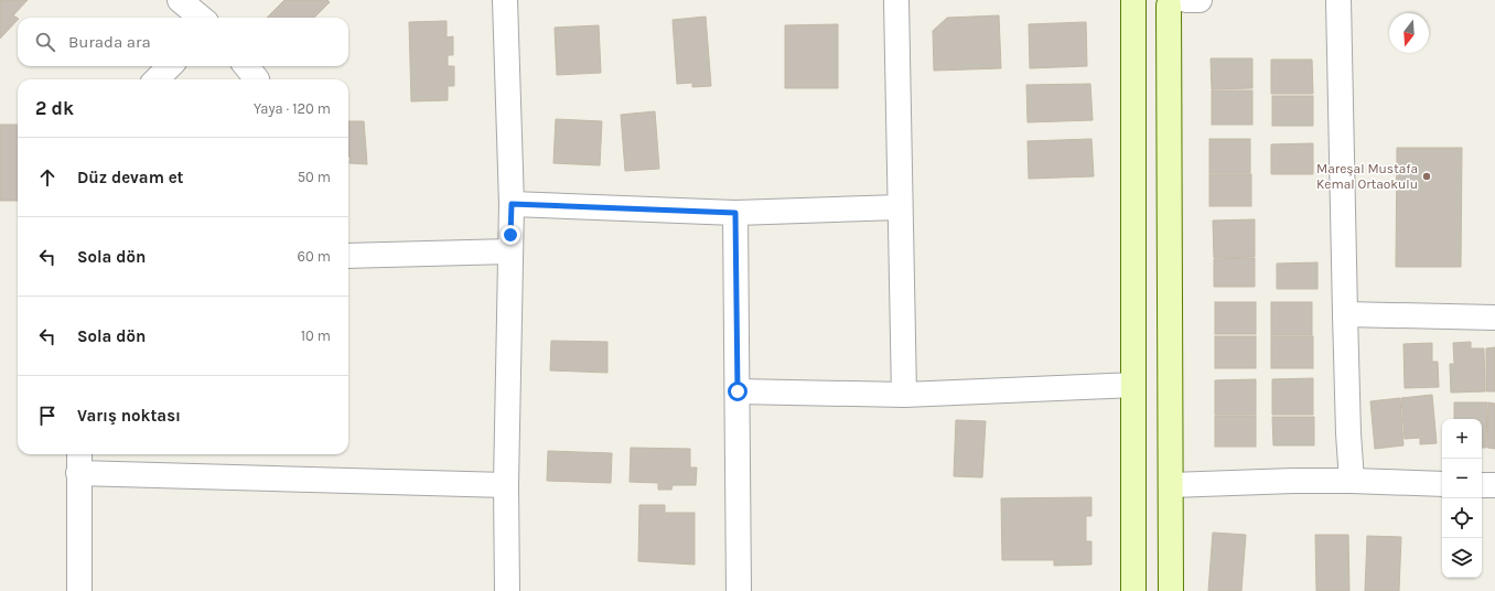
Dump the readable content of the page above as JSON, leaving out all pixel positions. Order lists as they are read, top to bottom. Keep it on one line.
{"places":["Mareşal Mustafa Kemal Ortaokulu"],"north":"bottom","page":{"search":"Burada ara","heading":["2 dk","Yaya · 120 m"],"list":[["Düz devam et","50 m"],["Sola dön","60 m"],["Sola dön","10 m"],"Varış noktası"],"map_buttons":["+","−"]}}
